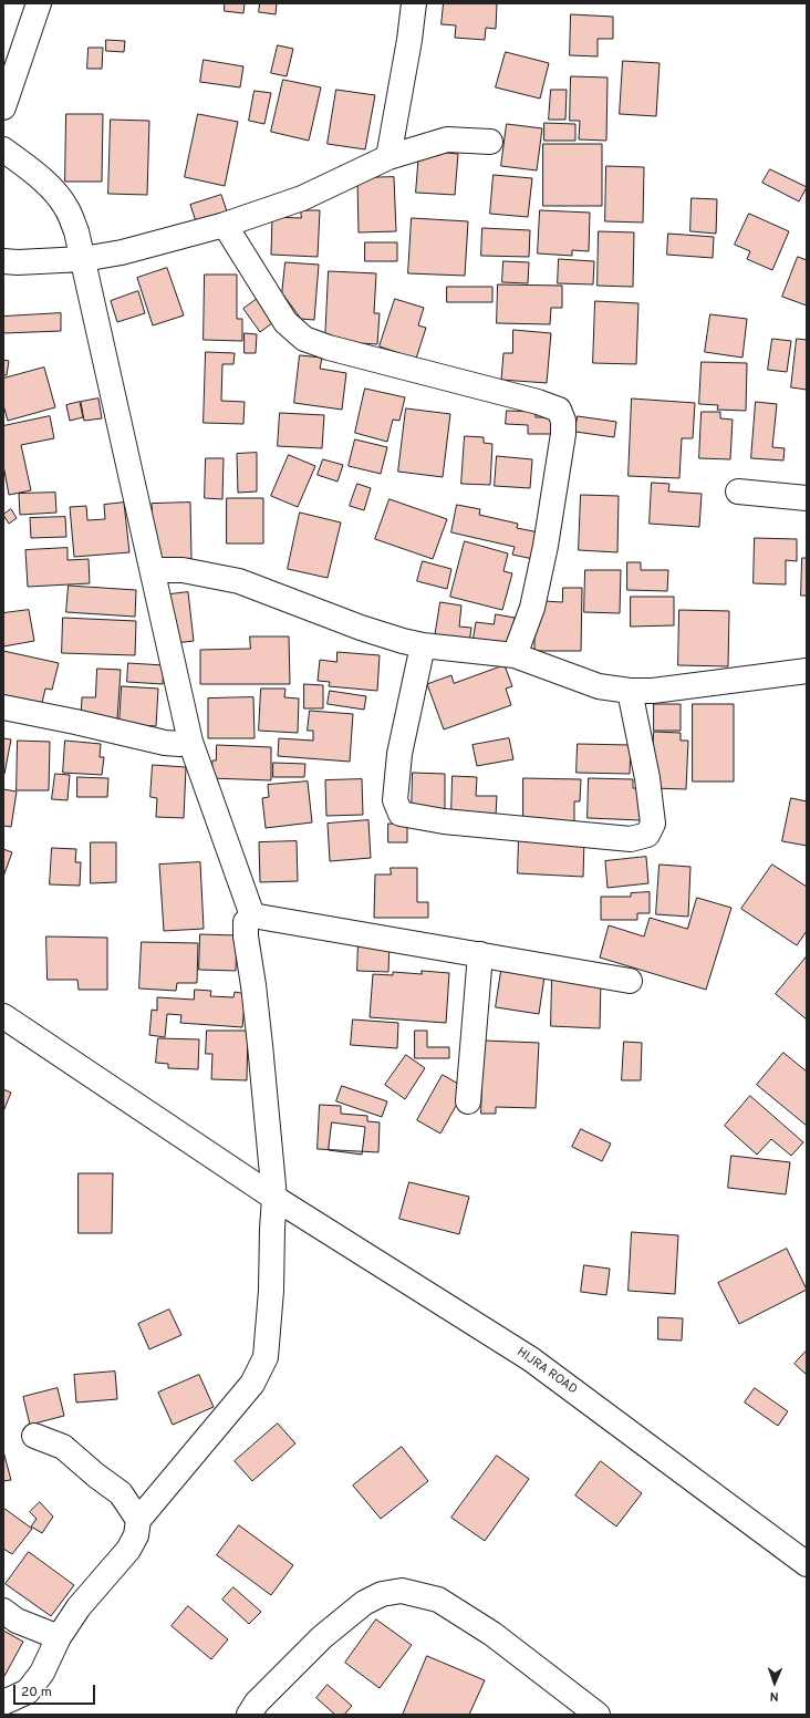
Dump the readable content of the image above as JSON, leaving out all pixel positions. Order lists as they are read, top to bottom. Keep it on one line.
{"streets":{"street":["HIJRA ROAD"]},"scale_bar":"20 m","north":"bottom"}
